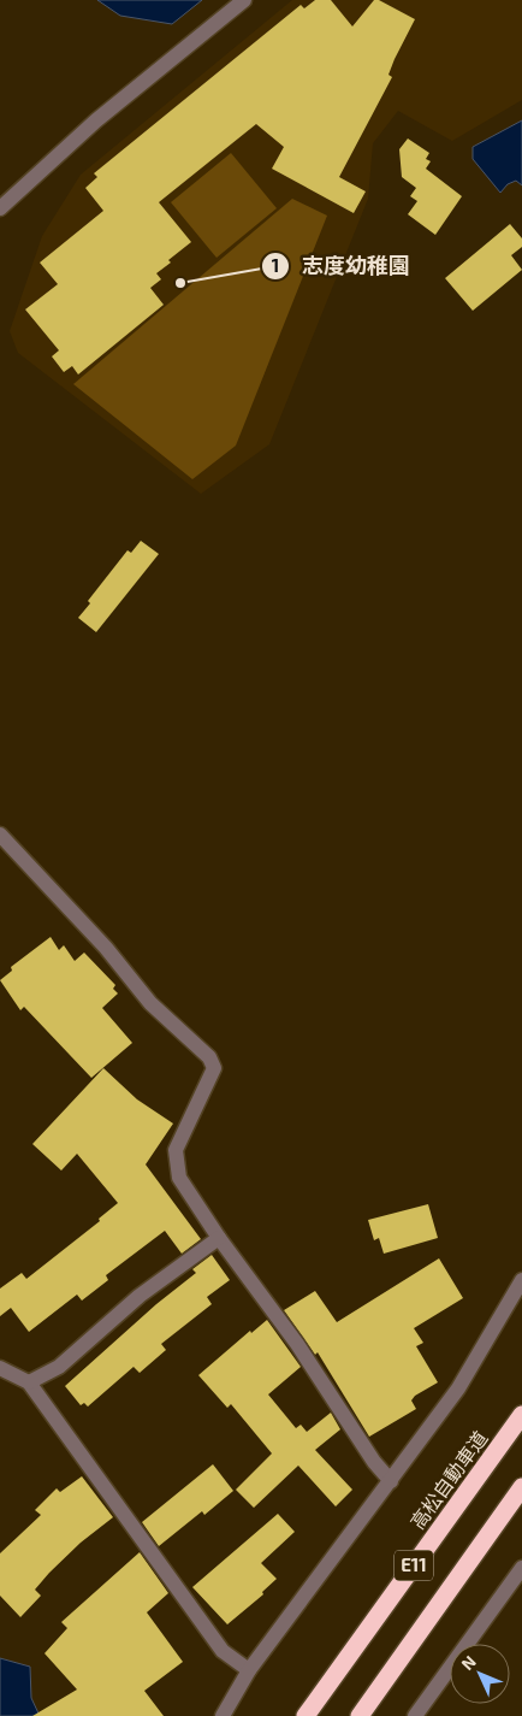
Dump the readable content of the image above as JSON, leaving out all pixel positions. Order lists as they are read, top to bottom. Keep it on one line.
{"streets":{"highway":["高松自動車道","E11"]},"places":["志度幼稚園"],"north":"top left"}
